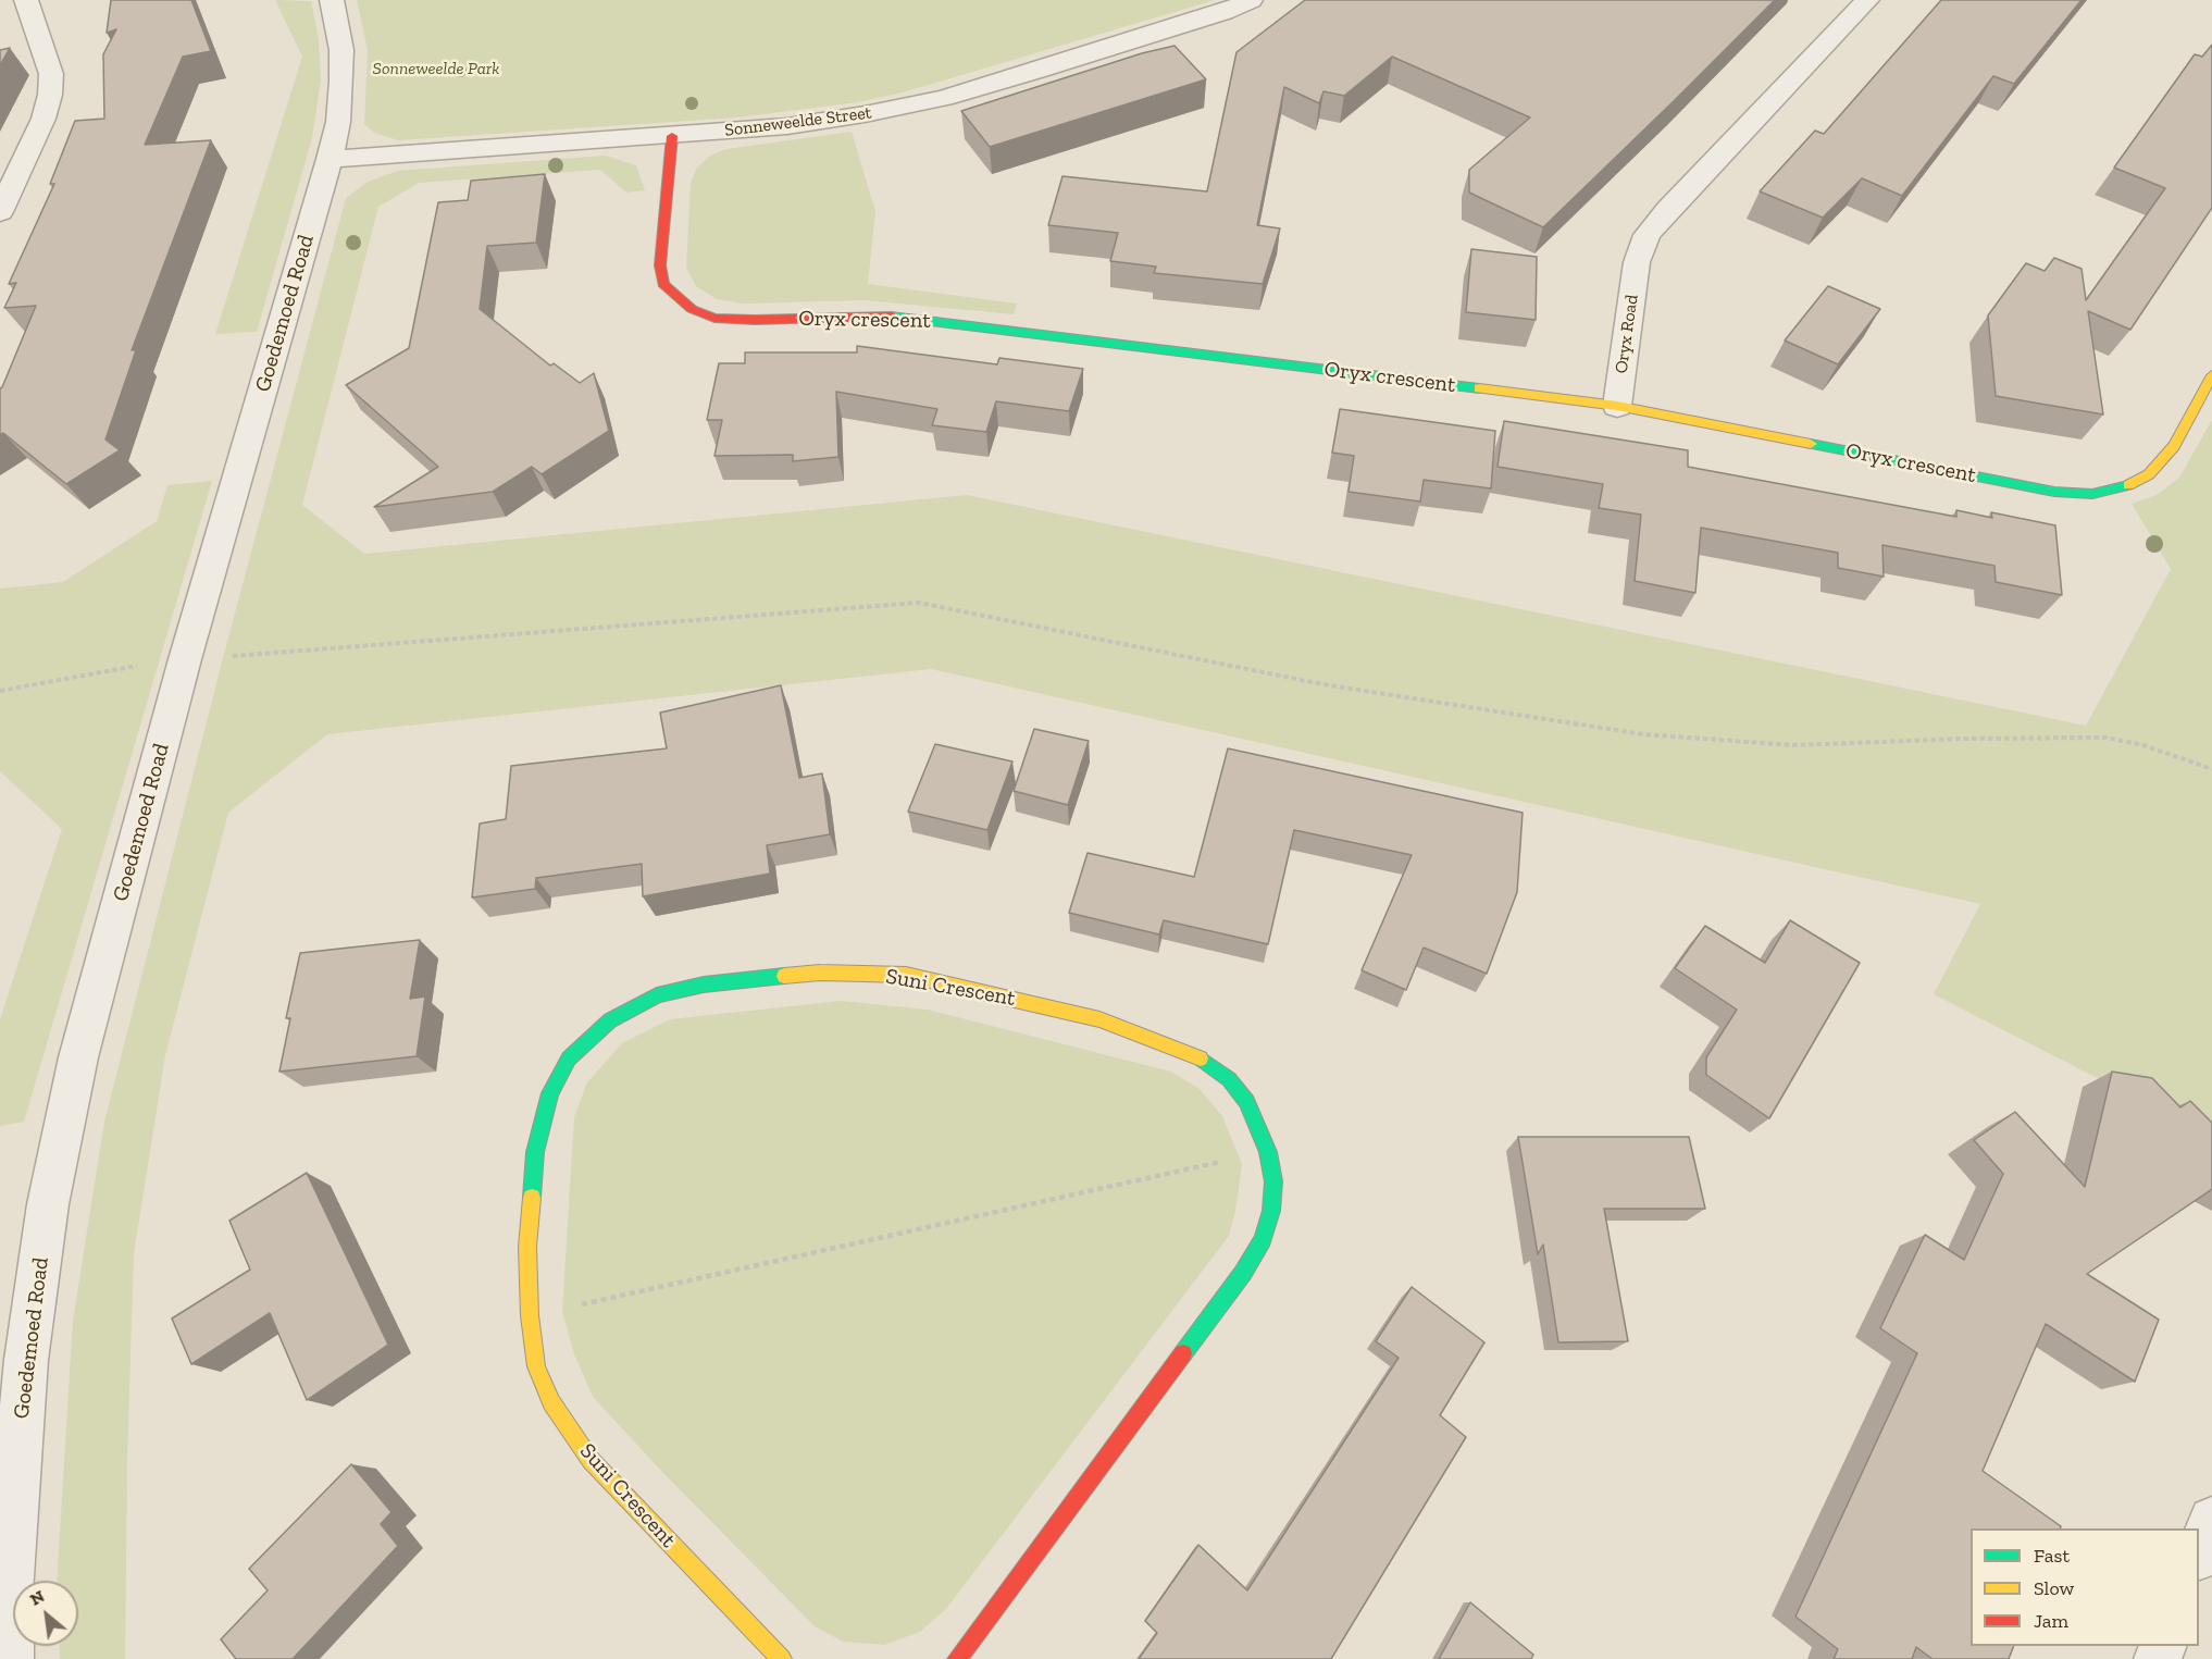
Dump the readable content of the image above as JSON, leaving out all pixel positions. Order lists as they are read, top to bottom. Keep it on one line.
{"streets":{"street":["Sonneweelde Street","Goedemoed Road","Oryx crescent","Oryx Road","Suni Crescent"]},"crossings":[["Sonneweelde Street","Goedemoed Road"],["Sonneweelde Street","Oryx crescent"],["Oryx crescent","Oryx Road"]],"parks":["Sonneweelde Park"],"legend":["Fast","Slow","Jam"],"north":"top left"}
